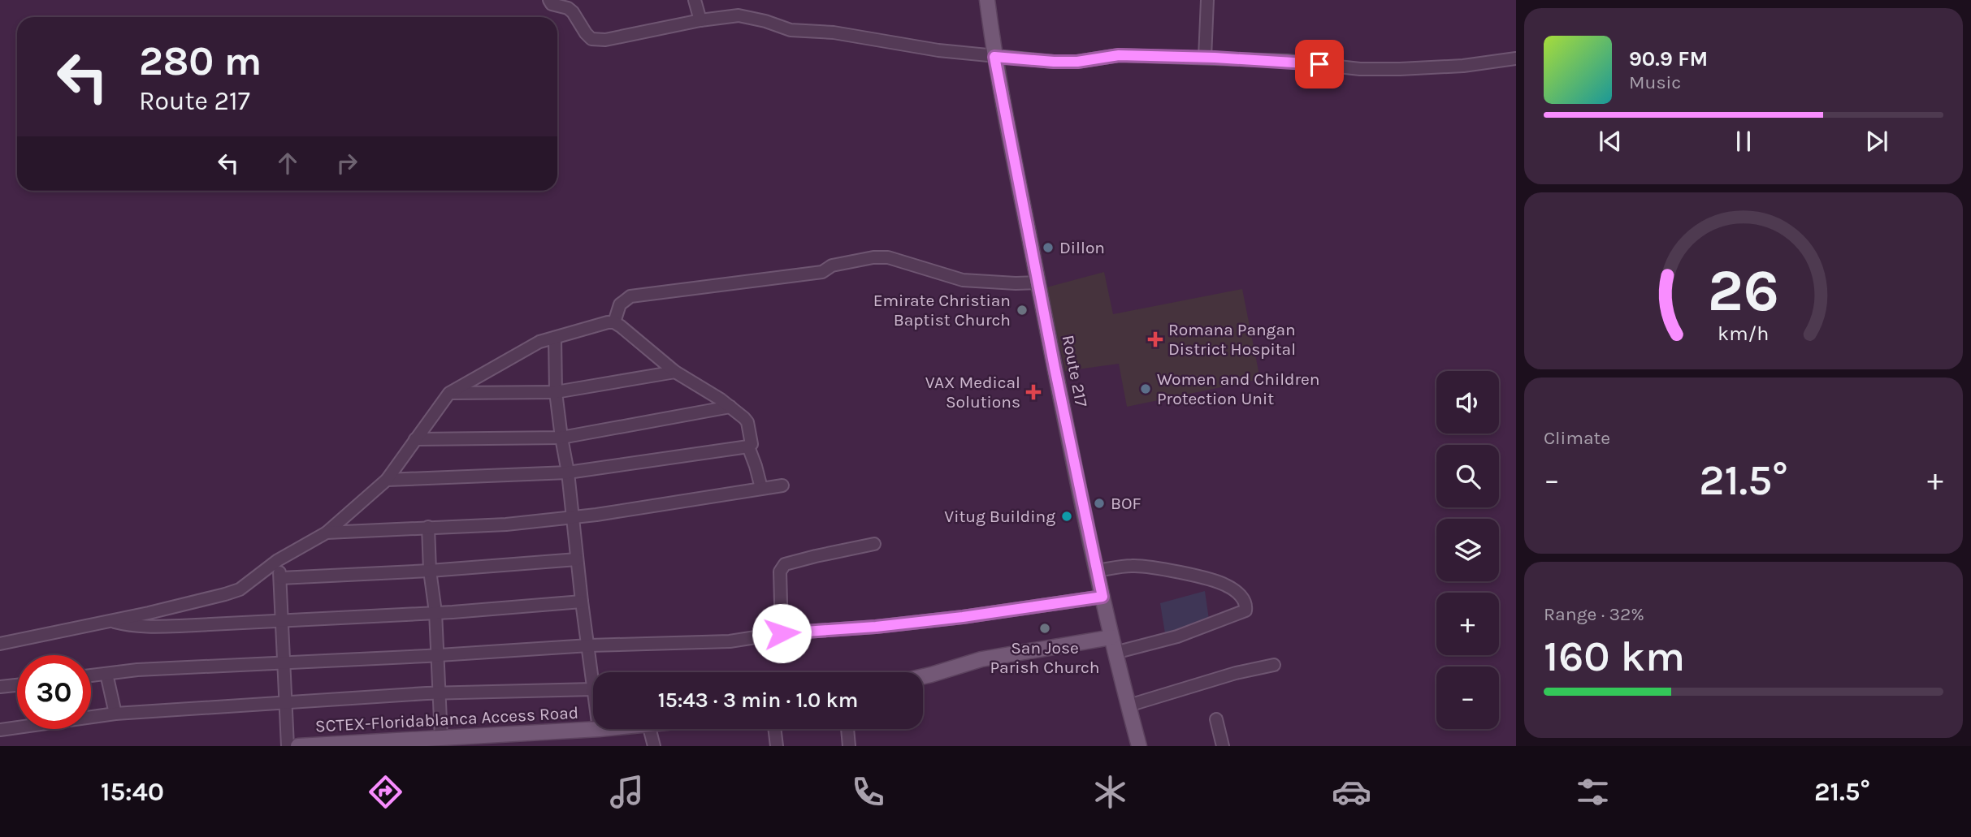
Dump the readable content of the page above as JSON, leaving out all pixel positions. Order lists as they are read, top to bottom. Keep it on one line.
{"streets":{"main road":["Route 217","SCTEX-Floridablanca Access Road"]},"places":{"other":["Dillon","Emirate Christian Baptist Church","Women and Children Protection Unit","BOF","Vitug Building","San Jose Parish Church"],"health":["Romana Pangan District Hospital","VAX Medical Solutions"]},"page":{"turn":["280 m","Route 217"],"song":["90.9 FM","Music"],"map_buttons":["+","−"],"tile":["Climate",["Range · 32%","160 km"]],"heat":["−","21.5°","+"],"limit":"30","trip":"15:43 · 3 min · 1.0 km","tabs":["15:40","21.5°"],"gauge":["26","km/h"]}}
